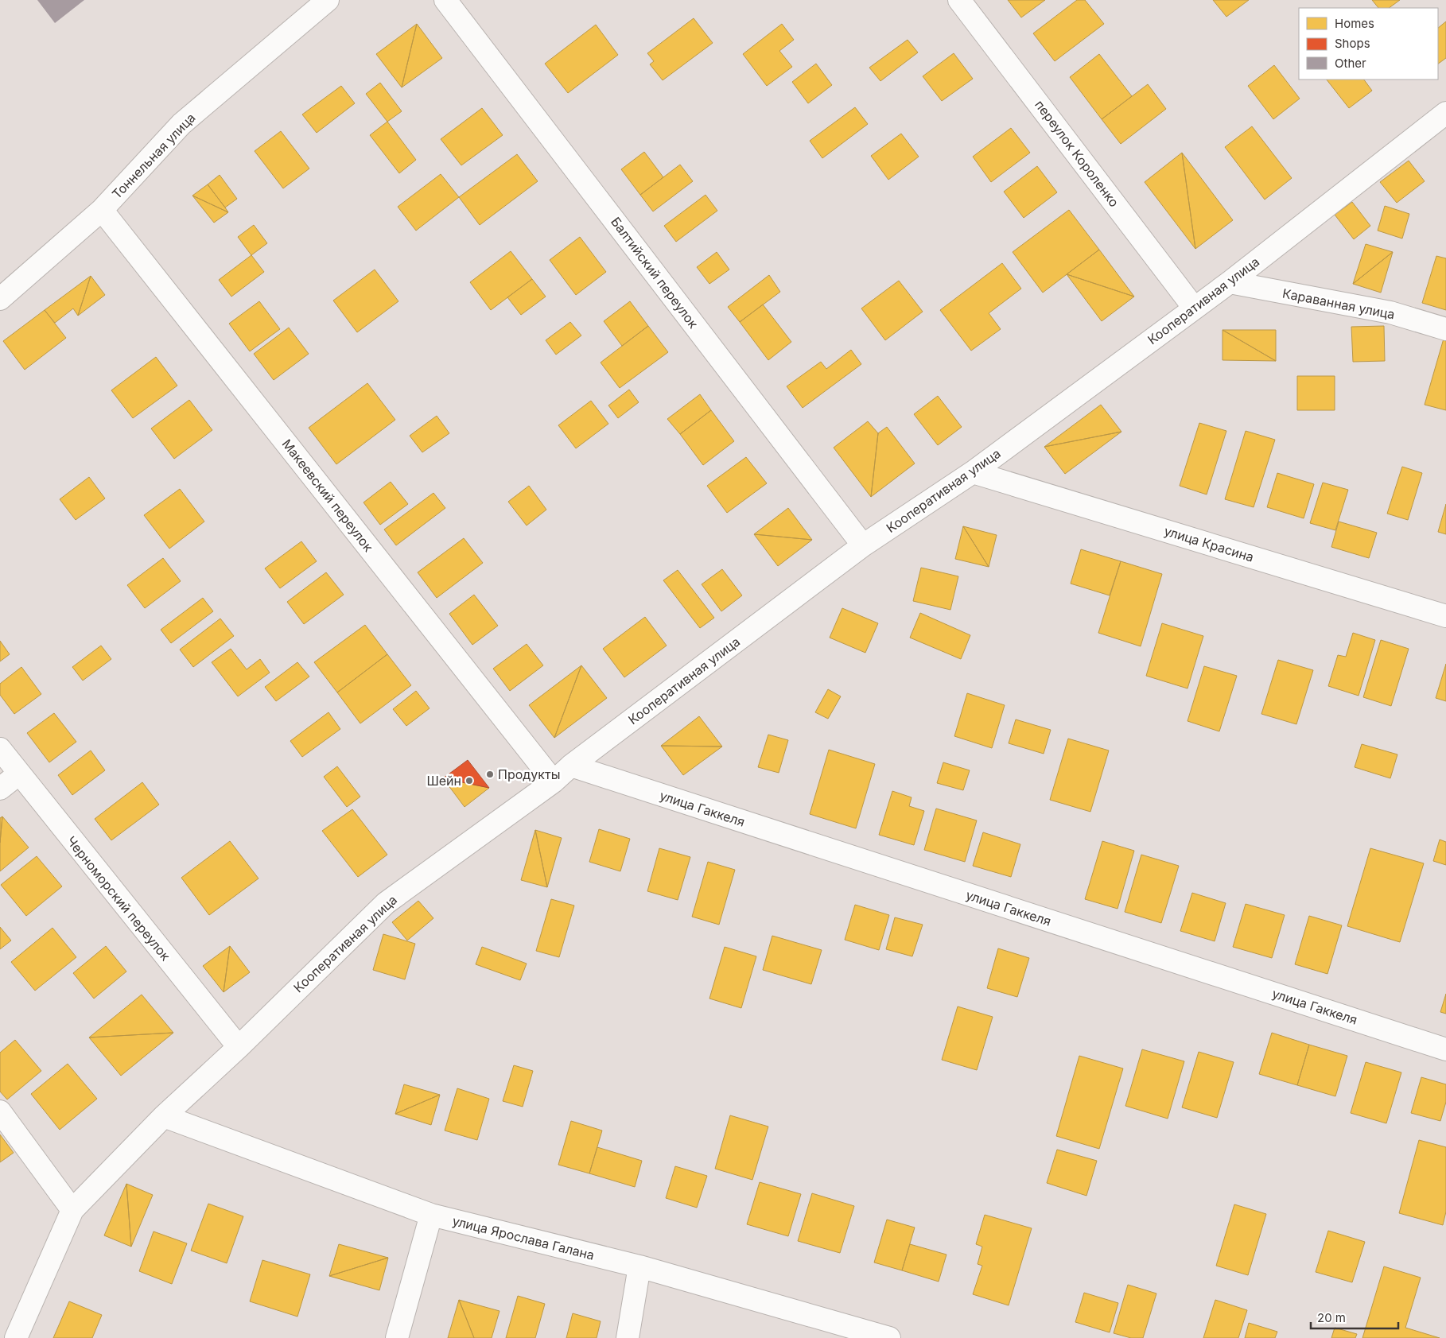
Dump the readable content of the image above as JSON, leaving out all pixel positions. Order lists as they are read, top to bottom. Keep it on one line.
{"streets":{"street":["переулок Короленко","Тоннельная улица","Балтийский переулок","Кооперативная улица","Караванная улица","Макеевский переулок","улица Красина","улица Гаккеля","Черноморский переулок","улица Ярослава Галана"]},"crossings":[["переулок Короленко","Кооперативная улица"],["Тоннельная улица","Макеевский переулок"],["Балтийский переулок","Кооперативная улица"],["Кооперативная улица","Караванная улица"],["Кооперативная улица","Макеевский переулок"],["Кооперативная улица","улица Красина"],["Кооперативная улица","улица Гаккеля"],["Кооперативная улица","Черноморский переулок"],["Кооперативная улица","улица Ярослава Галана"]],"places":["Продукты","Шейн"],"legend":["Homes","Shops","Other"],"scale_bar":"20 m"}
